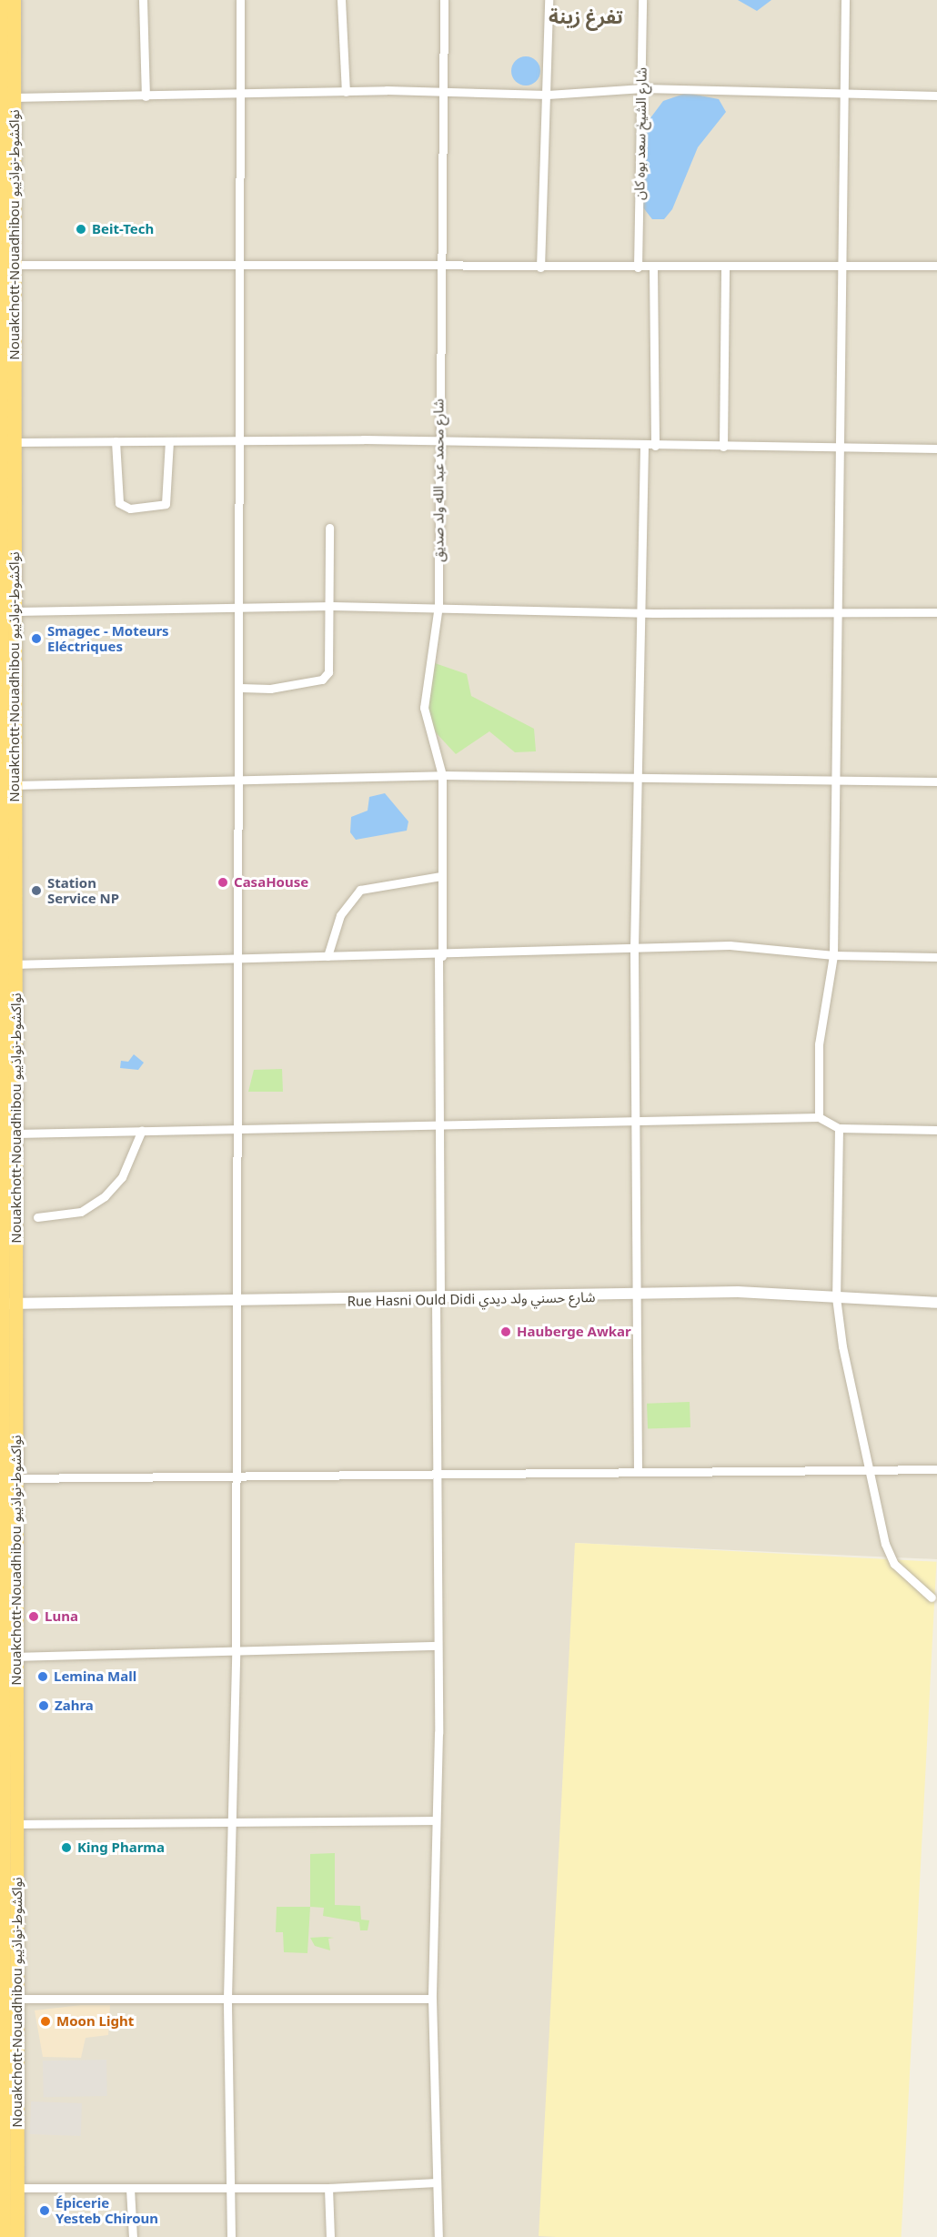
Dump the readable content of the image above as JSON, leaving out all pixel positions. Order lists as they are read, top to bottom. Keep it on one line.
{"streets":{"highway":["Nouakchott-Nouadhibou نواكشوط-نواذيبو"],"street":["شارع الشيخ سعد بوه كان","شارع محمد عبد الله ولد صديق","Rue Hasni Ould Didi شارع حسني ولد ديدي"]},"crossings":[["Nouakchott-Nouadhibou نواكشوط-نواذيبو","Rue Hasni Ould Didi شارع حسني ولد ديدي"],["شارع محمد عبد الله ولد صديق","Rue Hasni Ould Didi شارع حسني ولد ديدي"]],"districts":["تفرغ زينة"],"places":["Beit-Tech","Smagec - Moteurs Eléctriques","CasaHouse","Station Service NP","Hauberge Awkar","Luna","Lemina Mall","Zahra","King Pharma","Moon Light","Épicerie Yesteb Chiroun"]}
